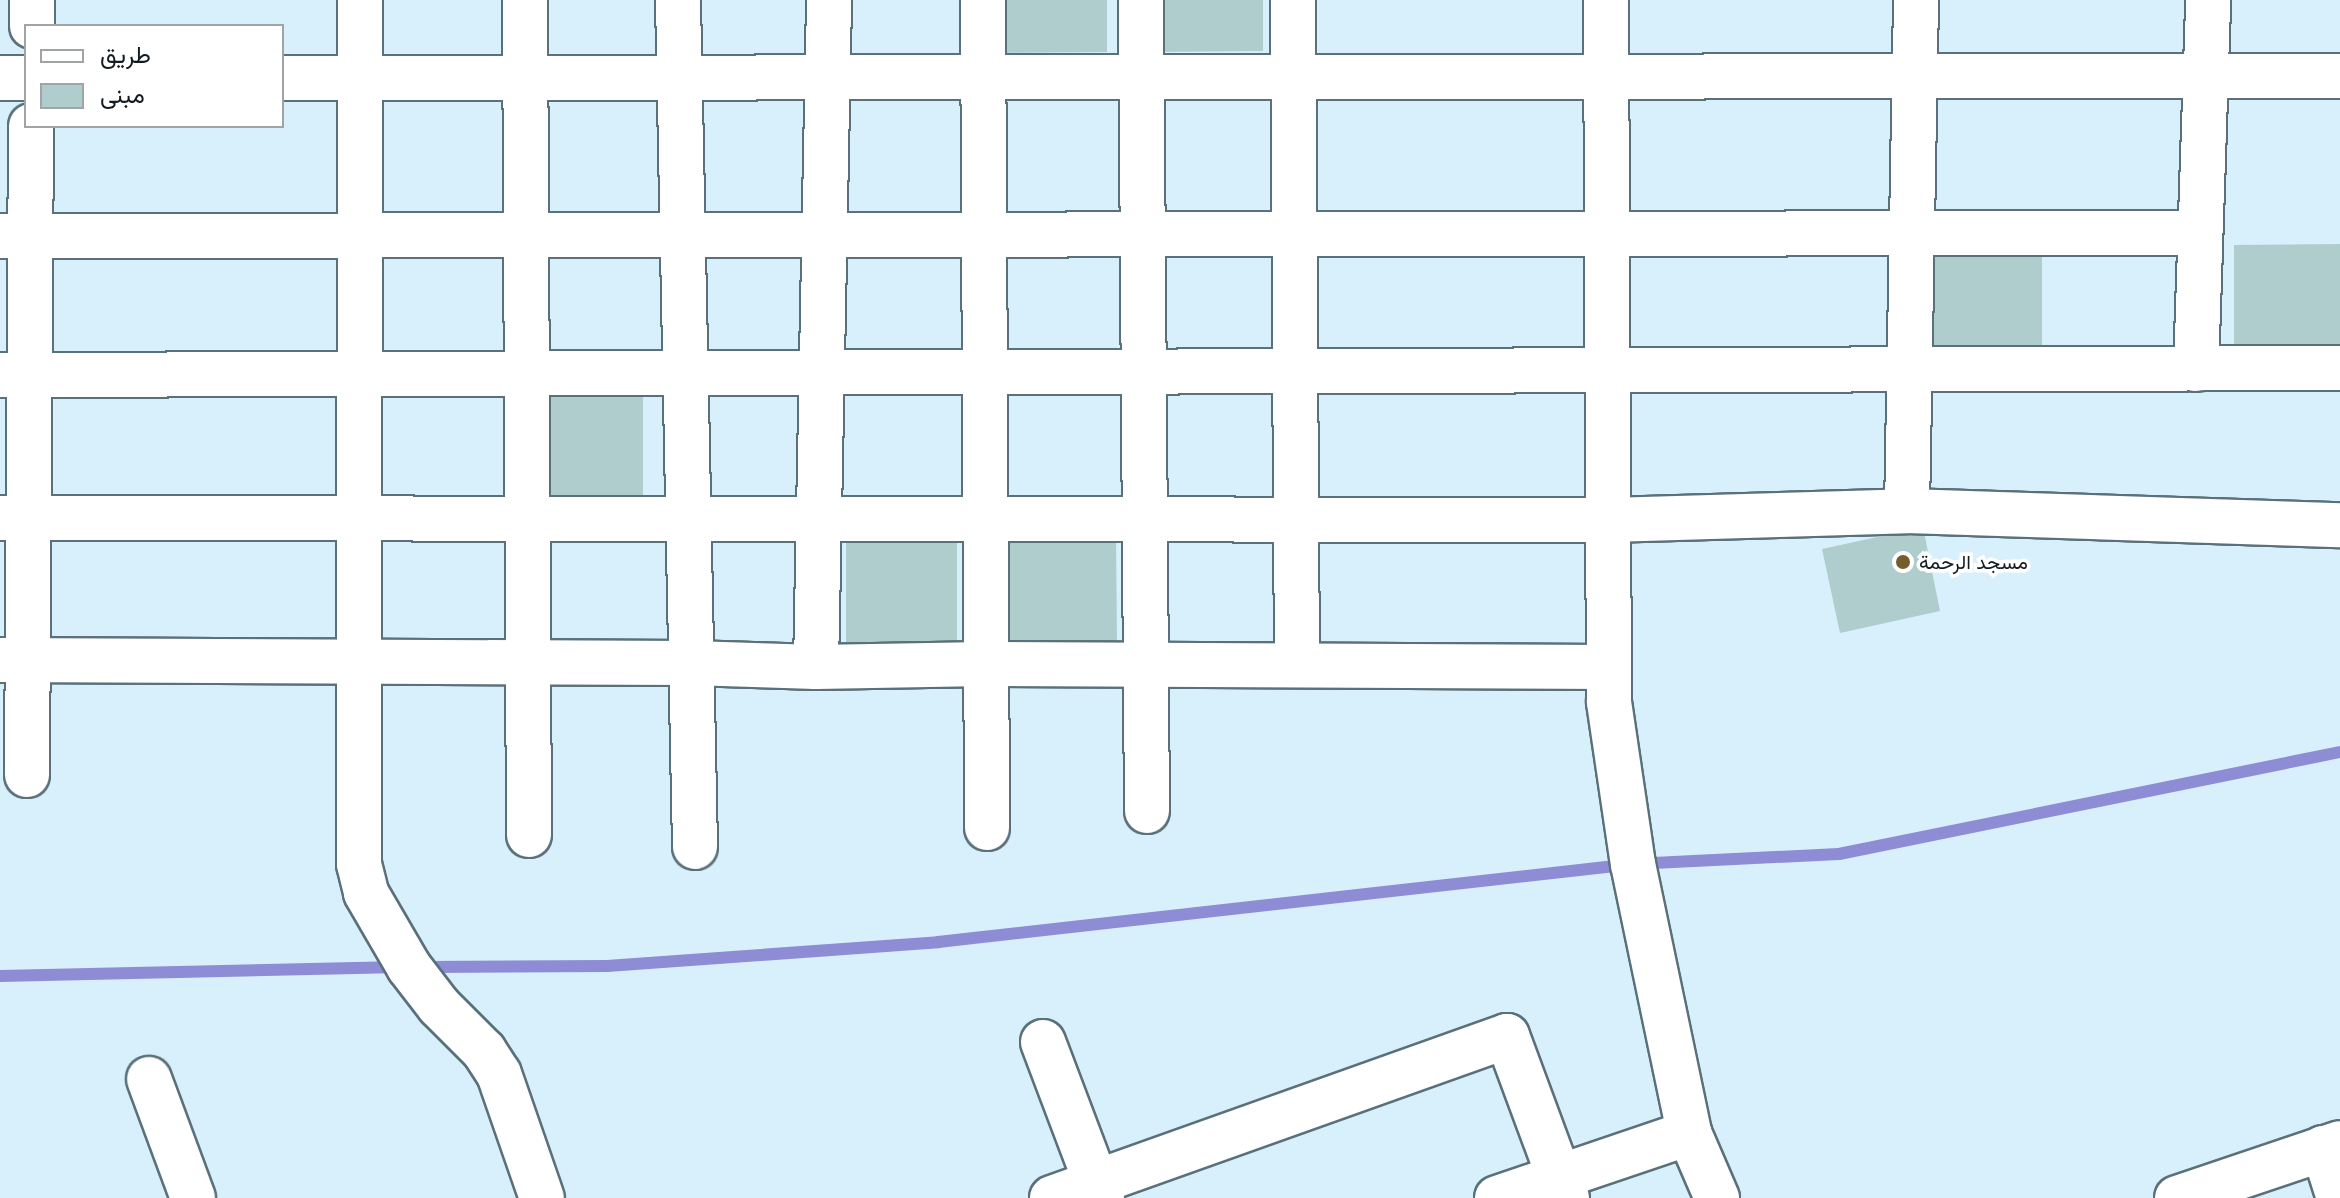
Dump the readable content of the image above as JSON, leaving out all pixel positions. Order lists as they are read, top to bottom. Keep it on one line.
{"places":["مسجد الرحمة"],"legend":["طريق","مبنى"]}
